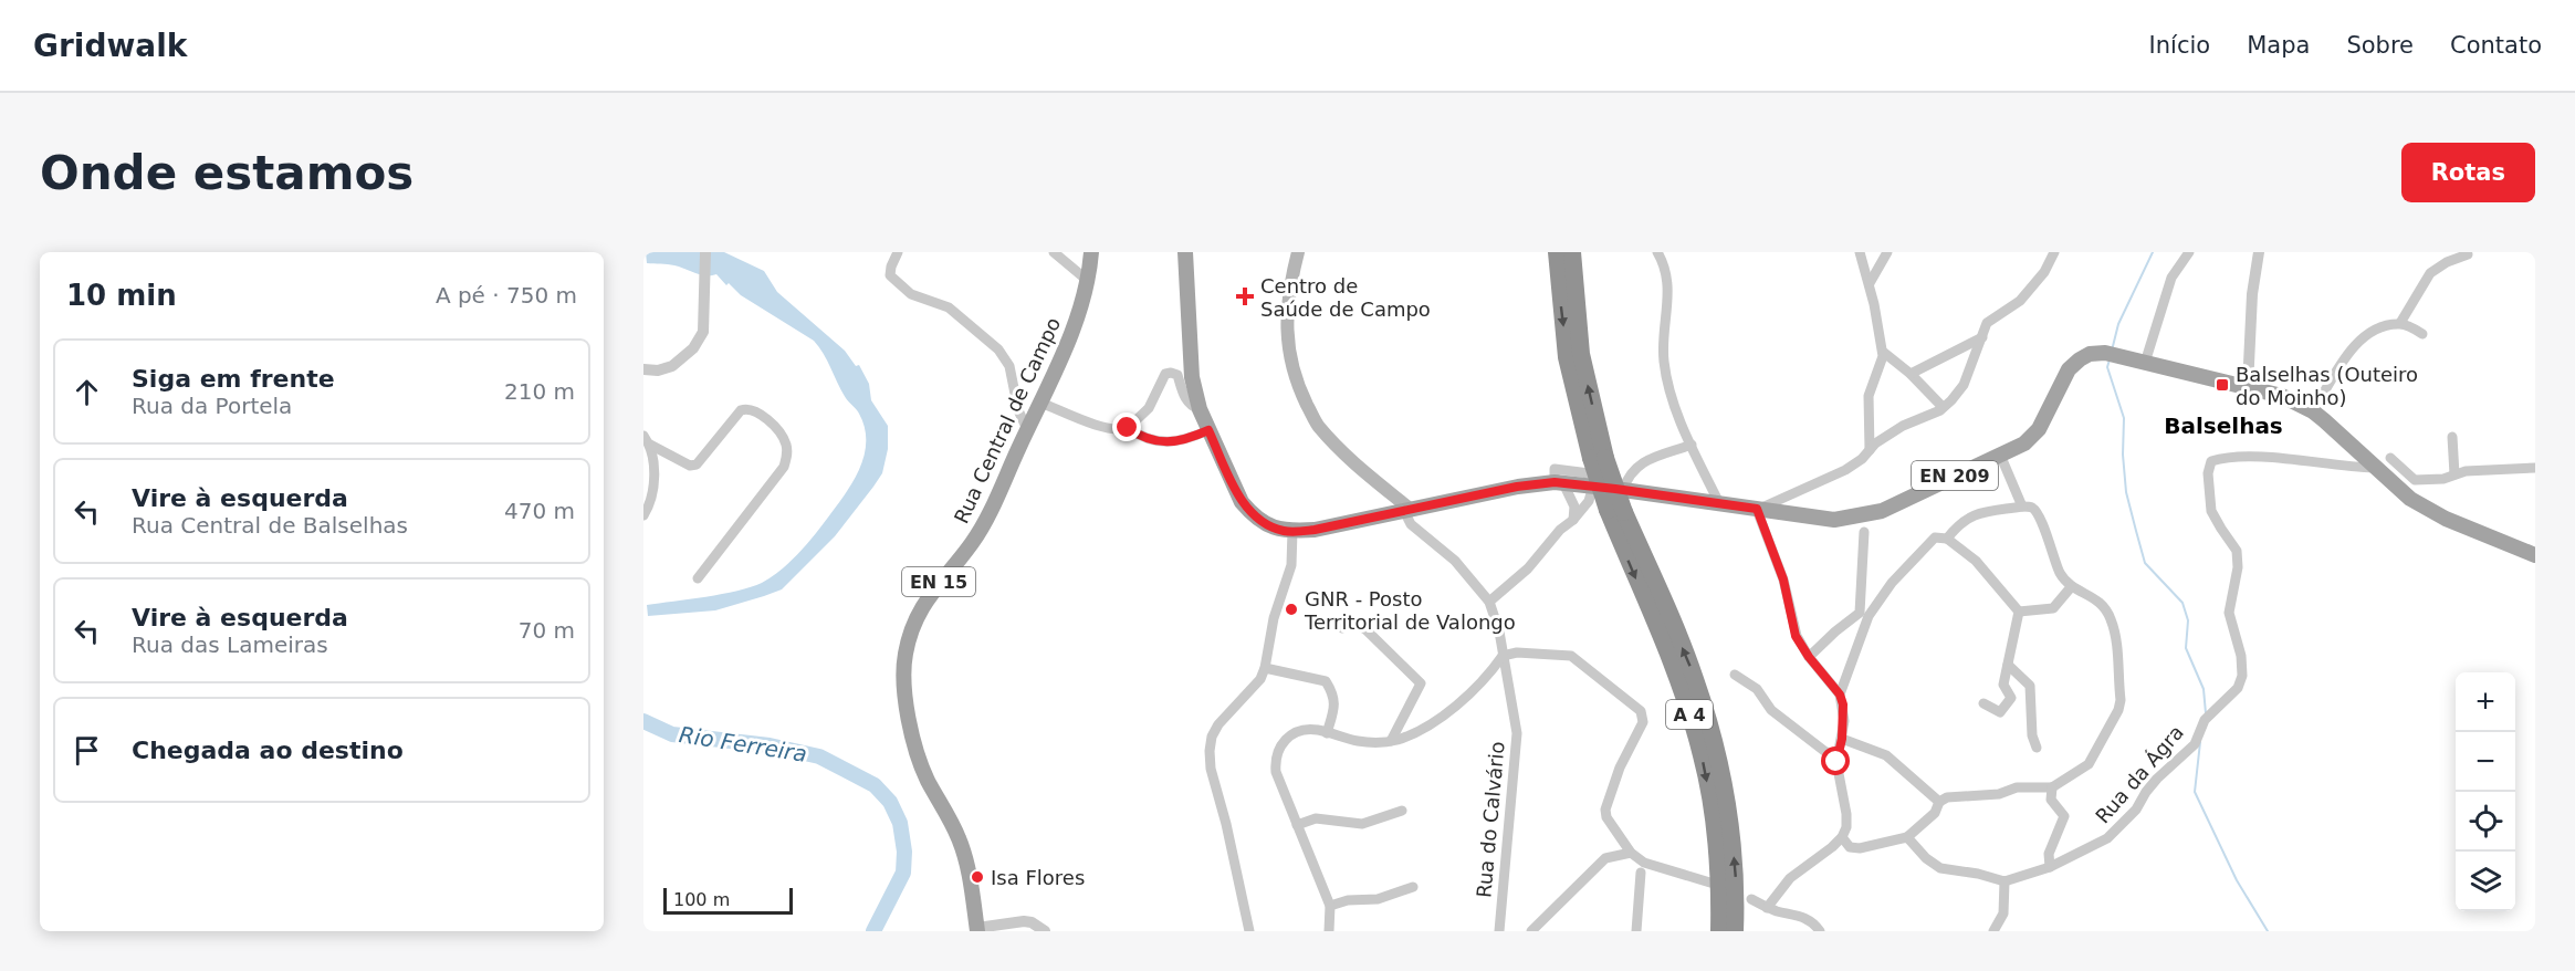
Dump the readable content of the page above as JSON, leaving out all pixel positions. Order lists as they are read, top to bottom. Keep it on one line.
{"streets":{"highway":["A 4"],"main road":["Rua Central de Campo","EN 209","EN 15"],"street":["Rua da Ágra","Rua do Calvário"]},"crossings":[["EN 209","Rua da Ágra"],["EN 209","Rua do Calvário"]],"districts":["Balselhas"],"water":["Rio Ferreira"],"places":{"health":["Centro de Saúde de Campo"],"transit":["Balselhas (Outeiro do Moinho)"],"other":["GNR - Posto Territorial de Valongo","Isa Flores"]},"scale_bar":"100 m","page":{"header":"Gridwalk","nav":["Início","Mapa","Sobre","Contato"],"buttons":"Rotas","title":"Onde estamos","heading":["10 min","A pé · 750 m"],"list":[["Siga em frente","Rua da Portela","210 m"],["Vire à esquerda","Rua Central de Balselhas","470 m"],["Vire à esquerda","Rua das Lameiras","70 m"],"Chegada ao destino"],"map_buttons":["+","−"],"scale":"100 m"}}
